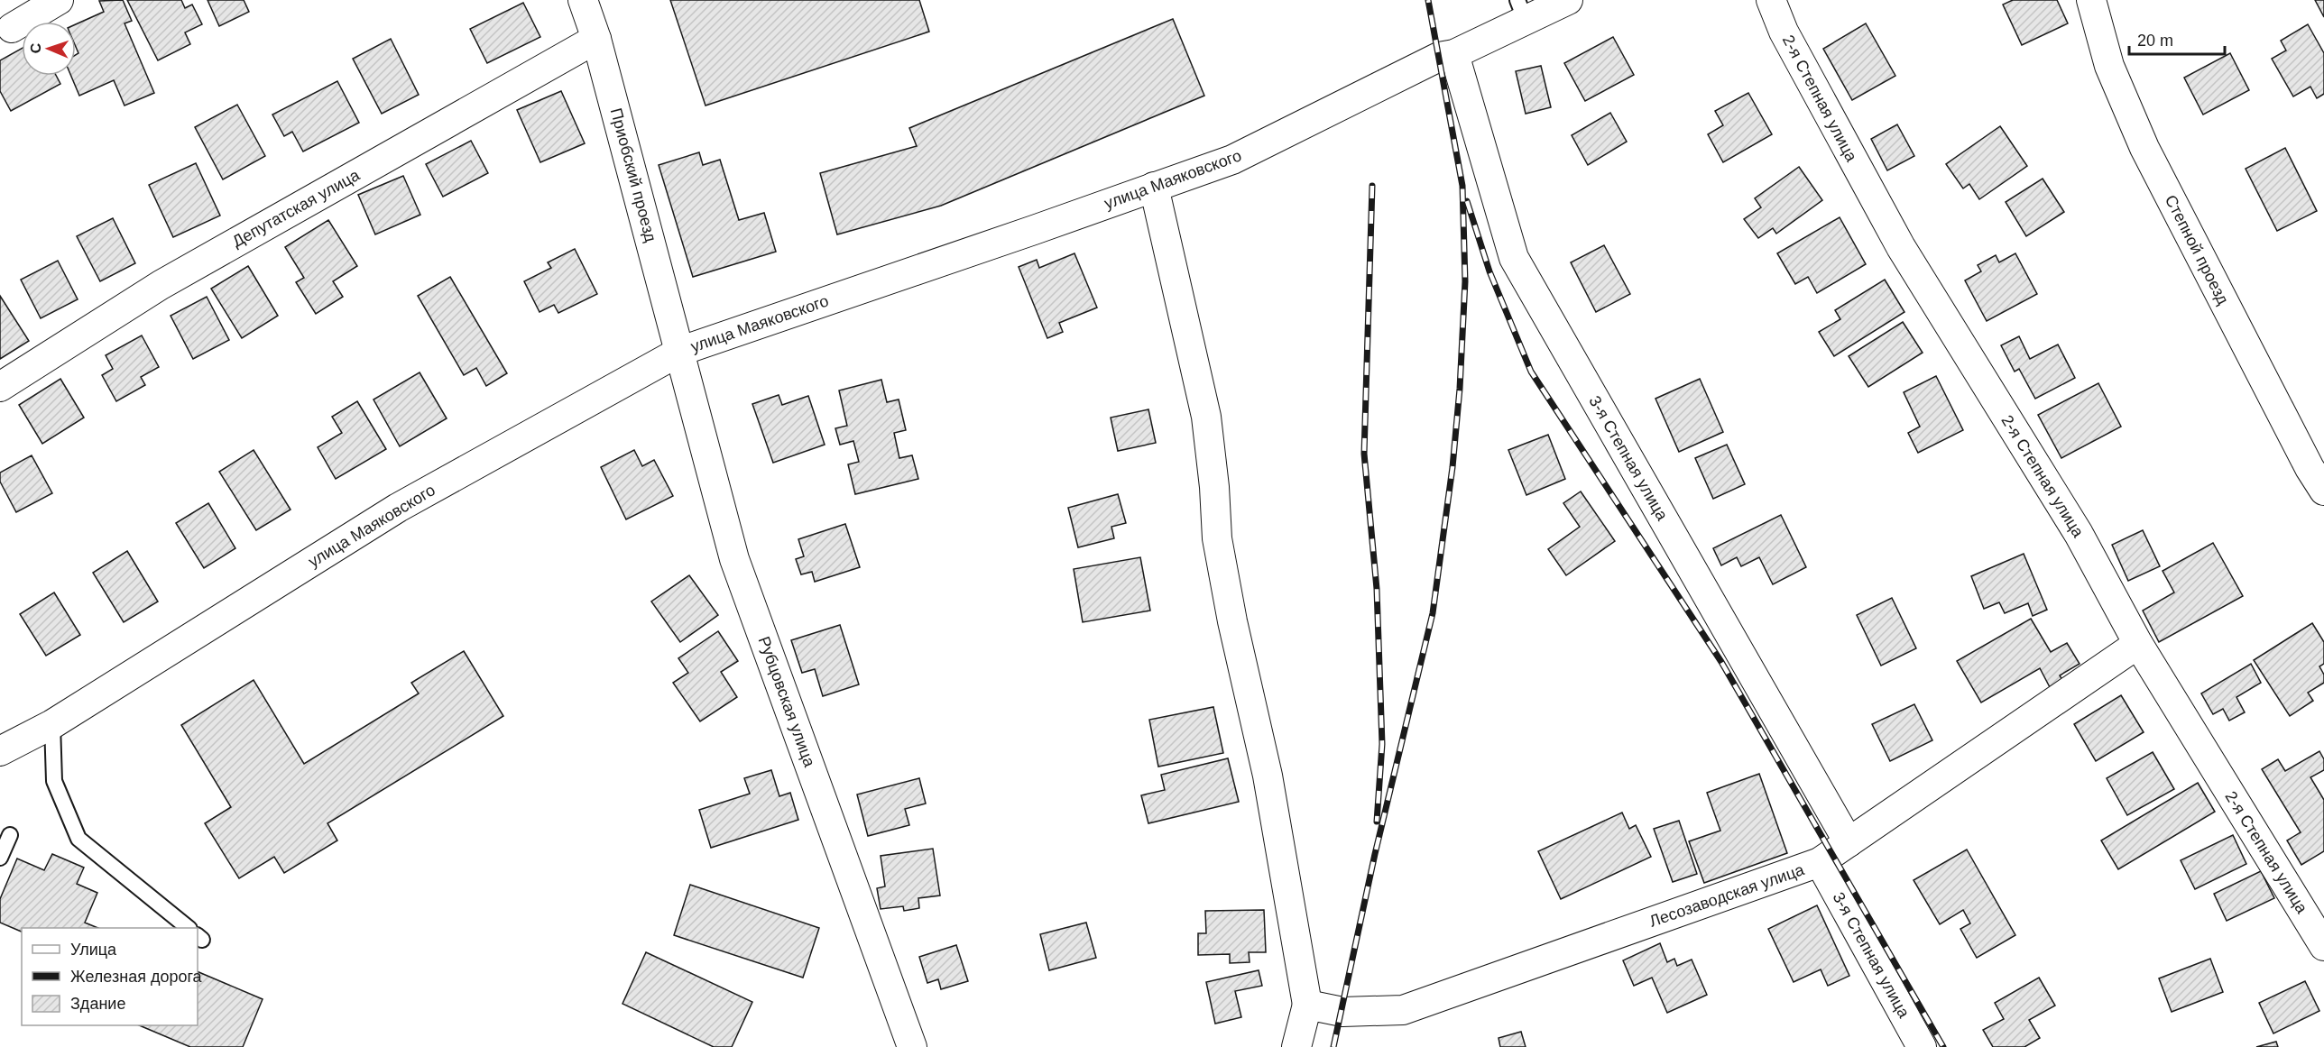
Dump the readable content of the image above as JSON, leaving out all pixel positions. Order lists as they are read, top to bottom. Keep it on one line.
{"streets":{"street":["2-я Степная улица","Приобский проезд","улица Маяковского","Депутатская улица","Степной проезд","3-я Степная улица","Рубцовская улица","Лесозаводская улица"]},"crossings":[["2-я Степная улица","Лесозаводская улица"],["Приобский проезд","улица Маяковского"],["Приобский проезд","Депутатская улица"],["Приобский проезд","Рубцовская улица"],["улица Маяковского","3-я Степная улица"],["улица Маяковского","Рубцовская улица"],["3-я Степная улица","Лесозаводская улица"]],"legend":["Улица","Железная дорога","Здание"],"scale_bar":"20 m","north":"left"}
